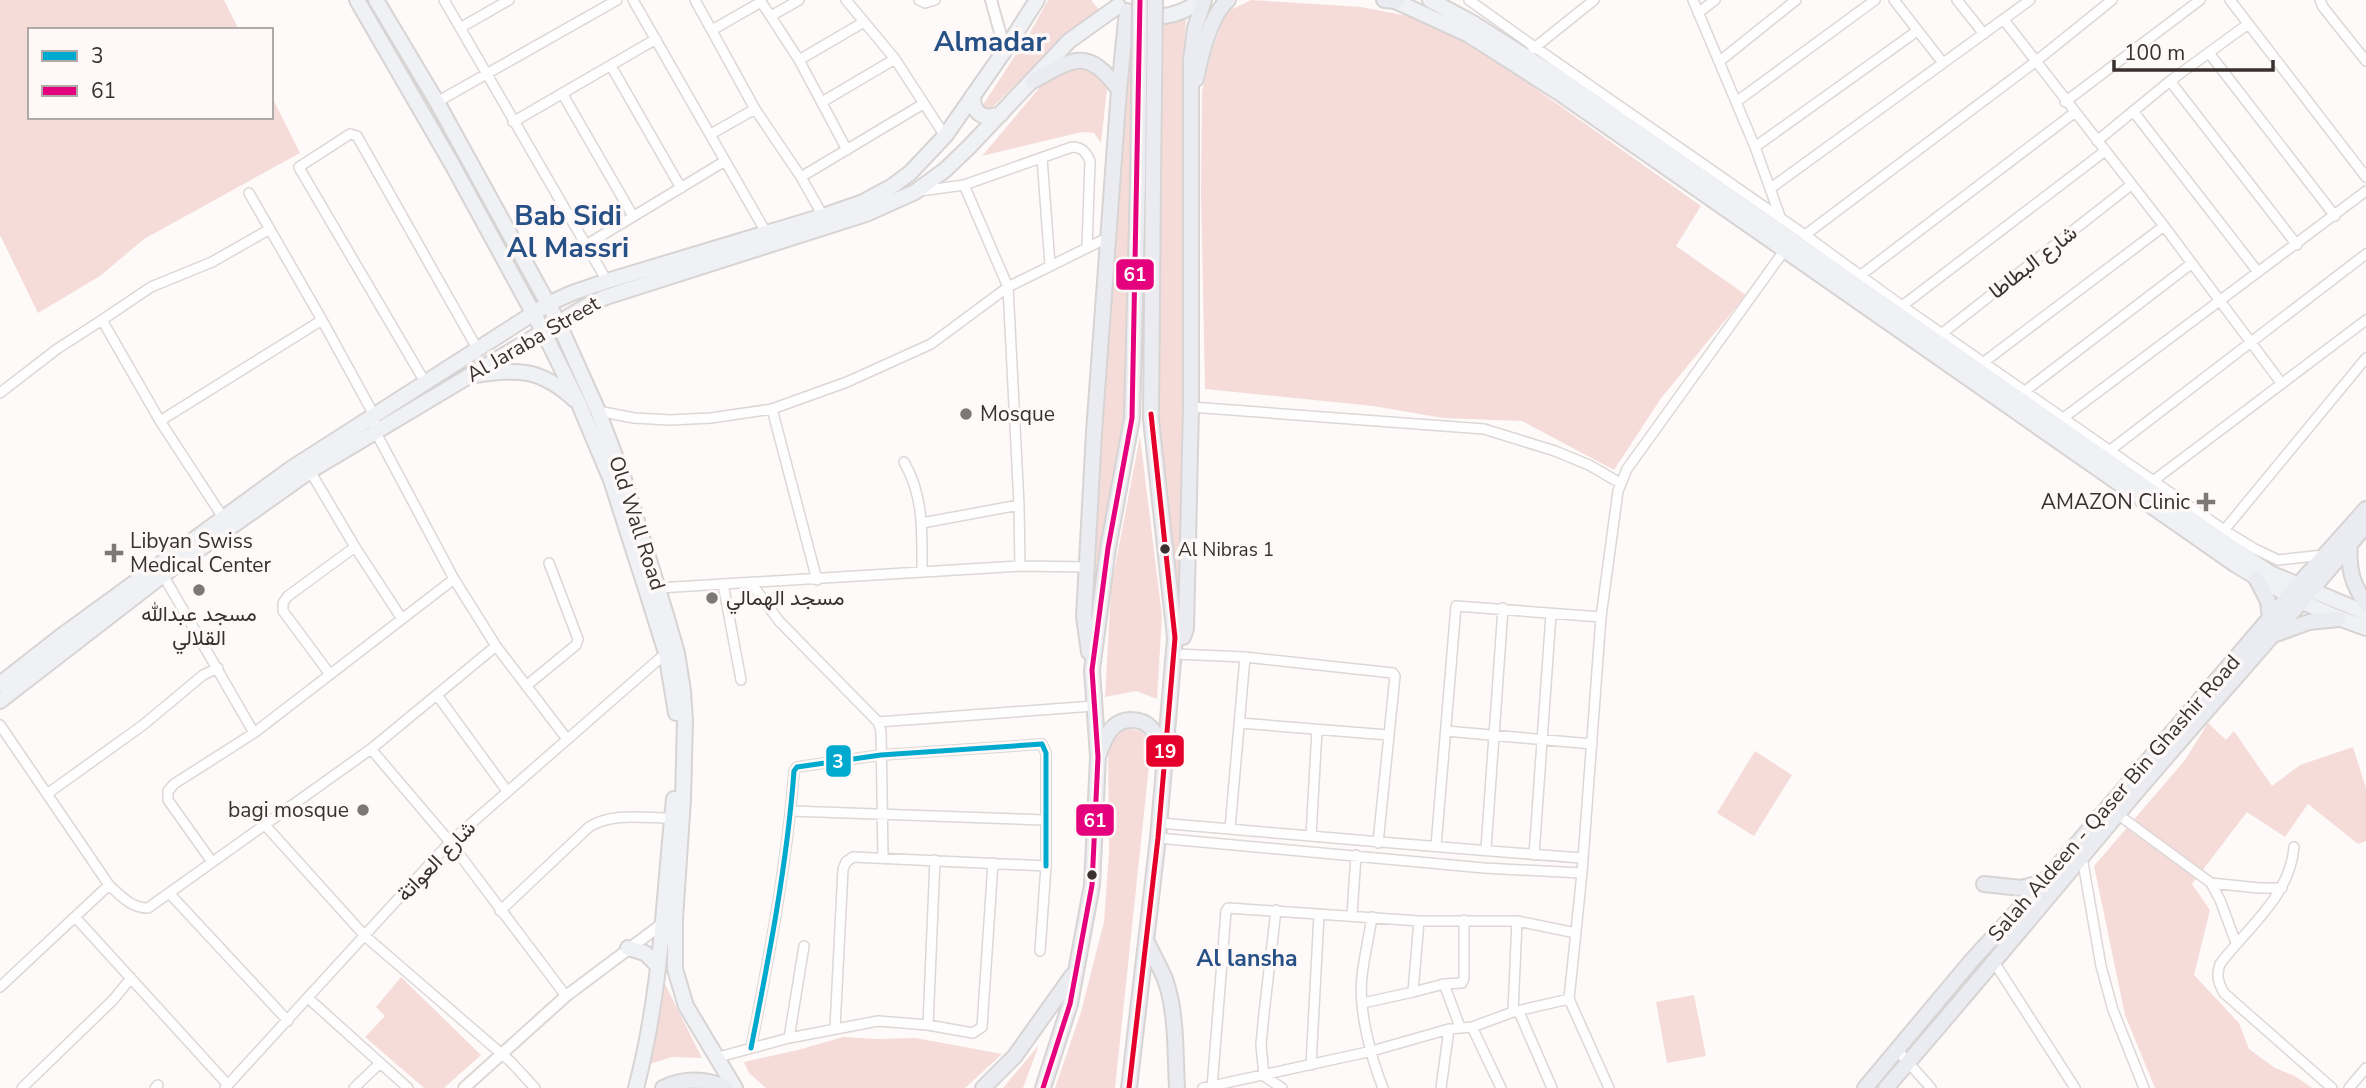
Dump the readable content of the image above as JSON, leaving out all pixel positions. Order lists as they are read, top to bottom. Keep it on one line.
{"streets":{"highway":["Salah Aldeen - Qaser Bin Ghashir Road"],"main road":["Al Jaraba Street","Old Wall Road"],"street":["شارع البطاطا","شارع العواتة"]},"crossings":[["Al Jaraba Street","Old Wall Road"],["Old Wall Road","شارع العواتة"]],"districts":["Almadar","Bab Sidi Al Massri","Al lansha"],"places":{"other":["Mosque","Al Nibras 1","مسجد عبدالله القلالي","مسجد الهمالي","bagi mosque"],"health":["AMAZON Clinic","Libyan Swiss Medical Center"]},"lines":["transit line 61","transit line 19","transit line 3"],"legend":["3","61"],"scale_bar":"100 m"}
